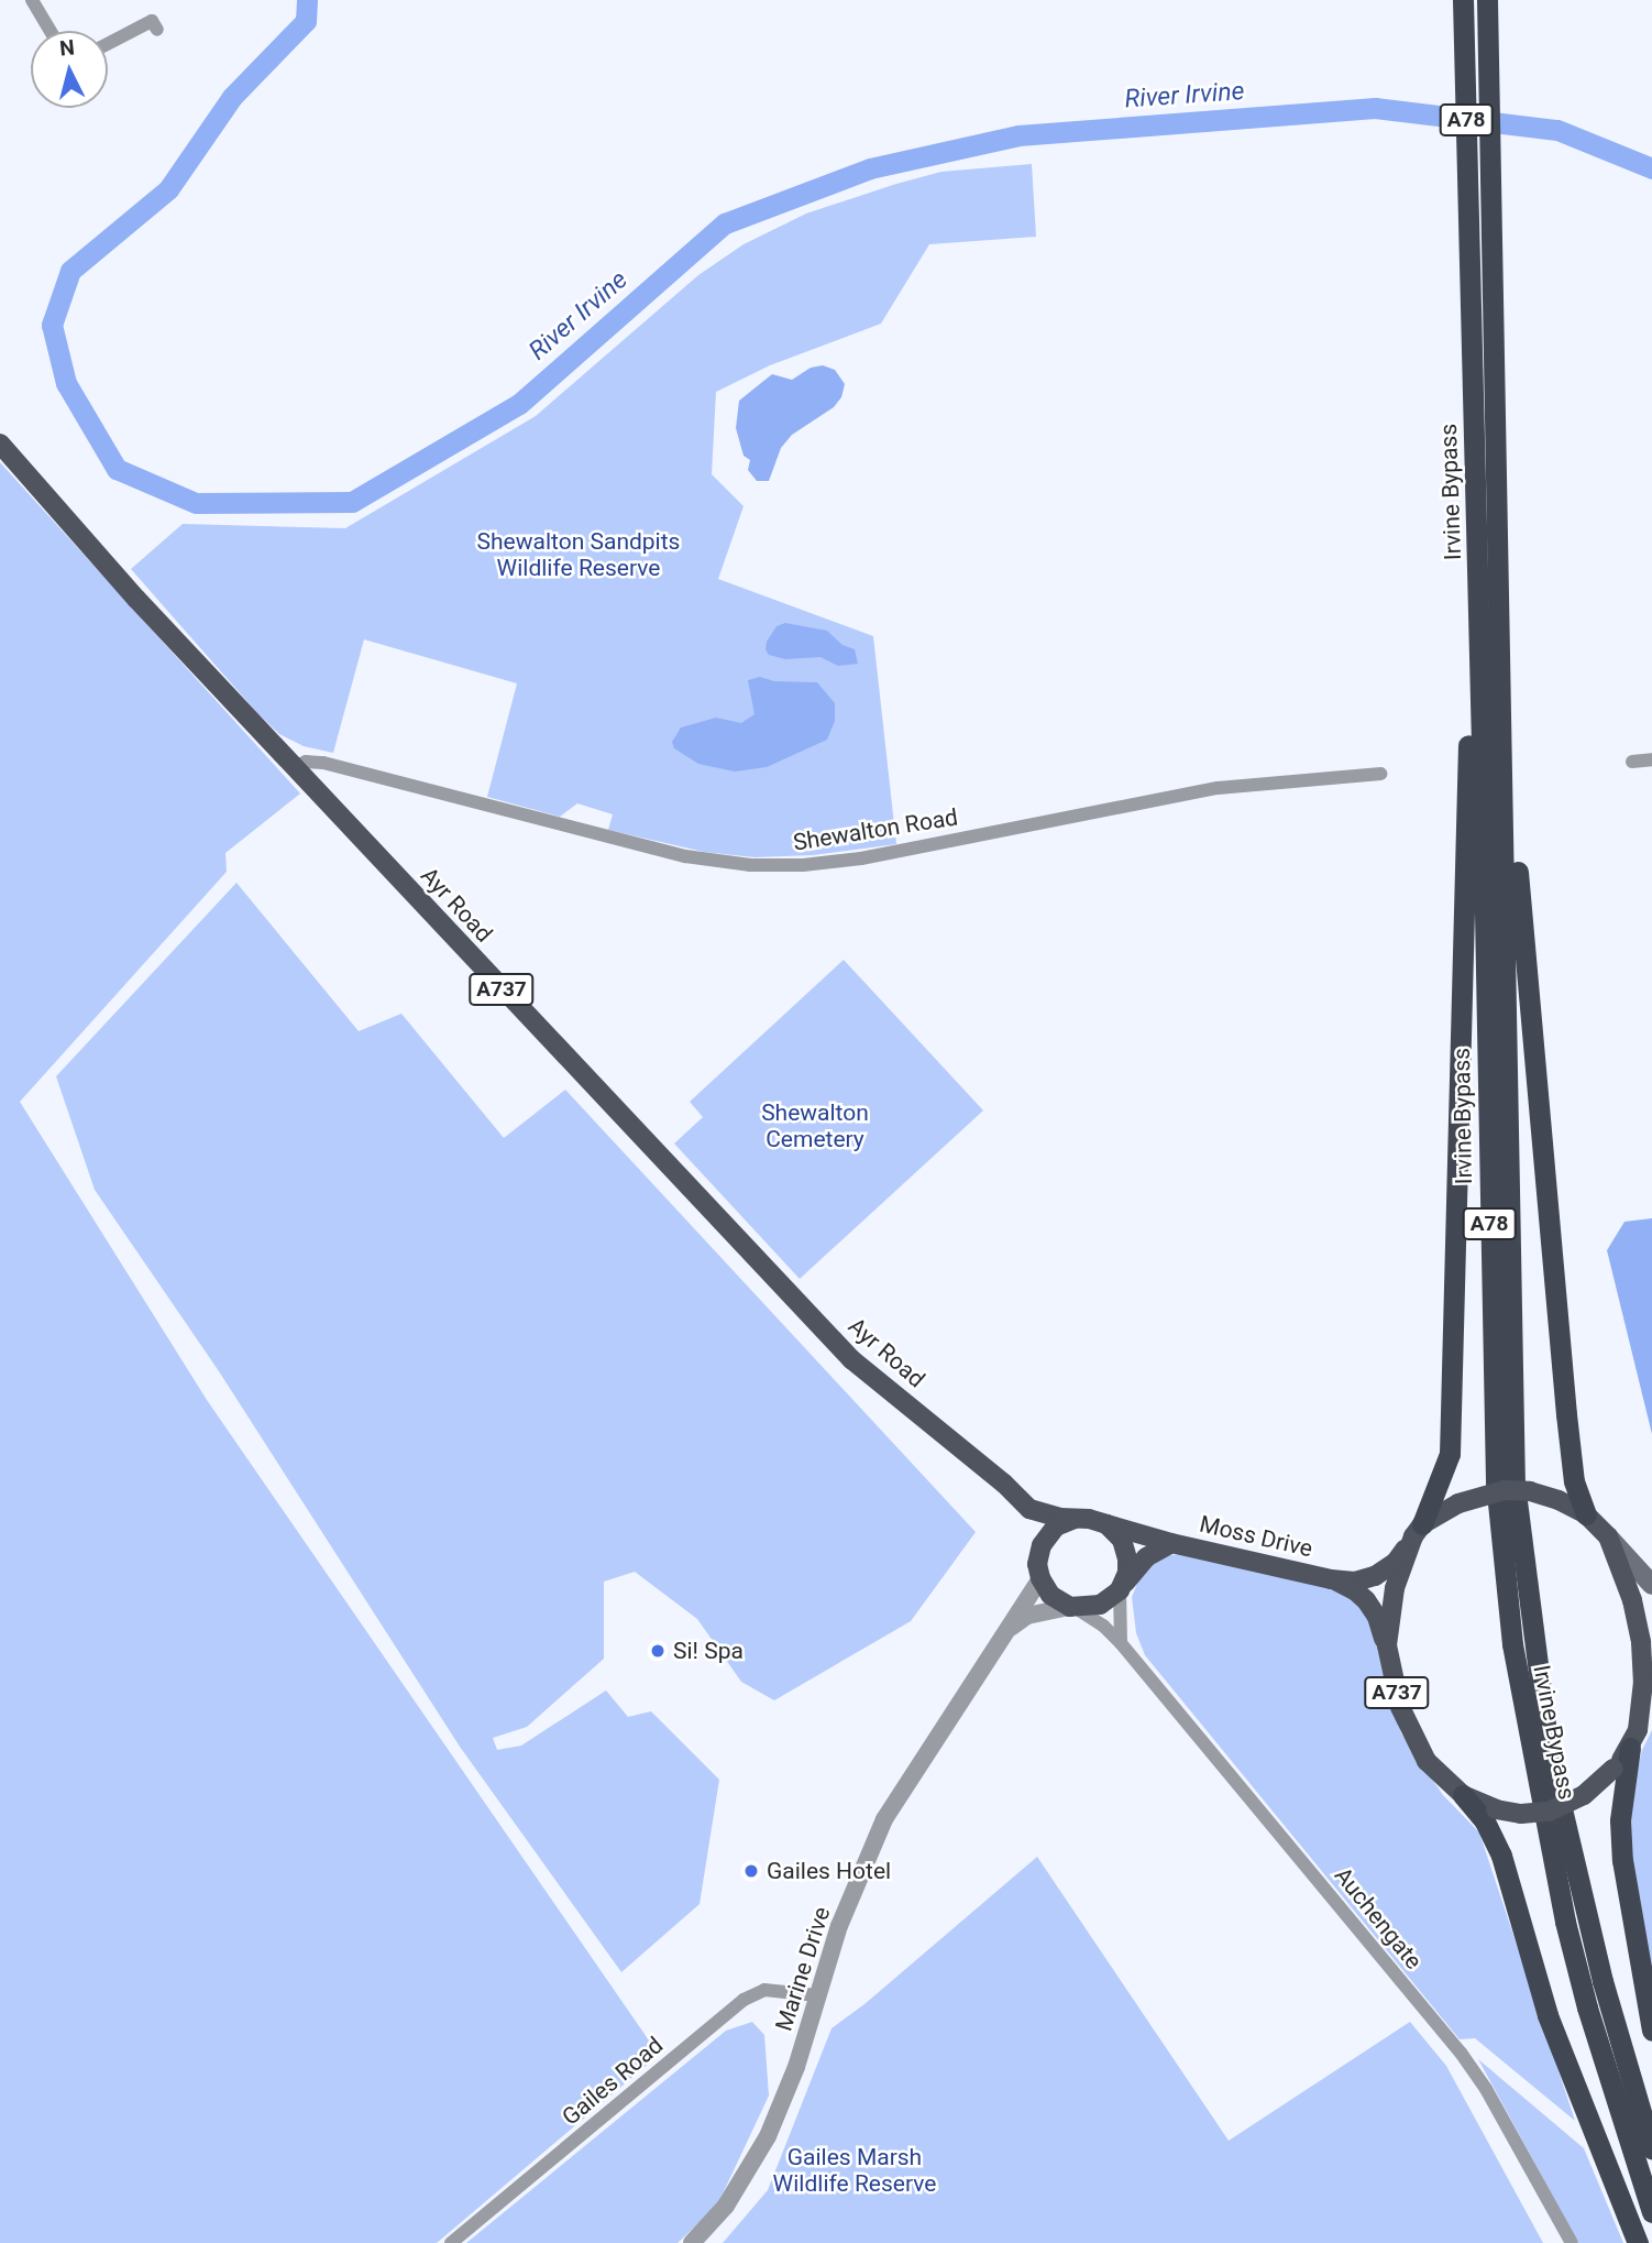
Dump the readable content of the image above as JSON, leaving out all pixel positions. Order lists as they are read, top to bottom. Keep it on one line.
{"streets":{"highway":["A78","Irvine Bypass"],"main road":["Ayr Road","A737","Moss Drive"],"street":["Shewalton Road","Auchengate","Marine Drive","Gailes Road"]},"crossings":[["Shewalton Road","Ayr Road"],["Ayr Road","A737"],["A737","Moss Drive"],["A737","Auchengate"],["A737","Marine Drive"],["Moss Drive","Auchengate"],["Moss Drive","Marine Drive"],["Auchengate","Marine Drive"],["Marine Drive","Gailes Road"]],"water":["River Irvine"],"parks":["Shewalton Sandpits Wildlife Reserve","Shewalton Cemetery","Gailes Marsh Wildlife Reserve"],"places":["Si! Spa","Gailes Hotel"],"north":"top"}
